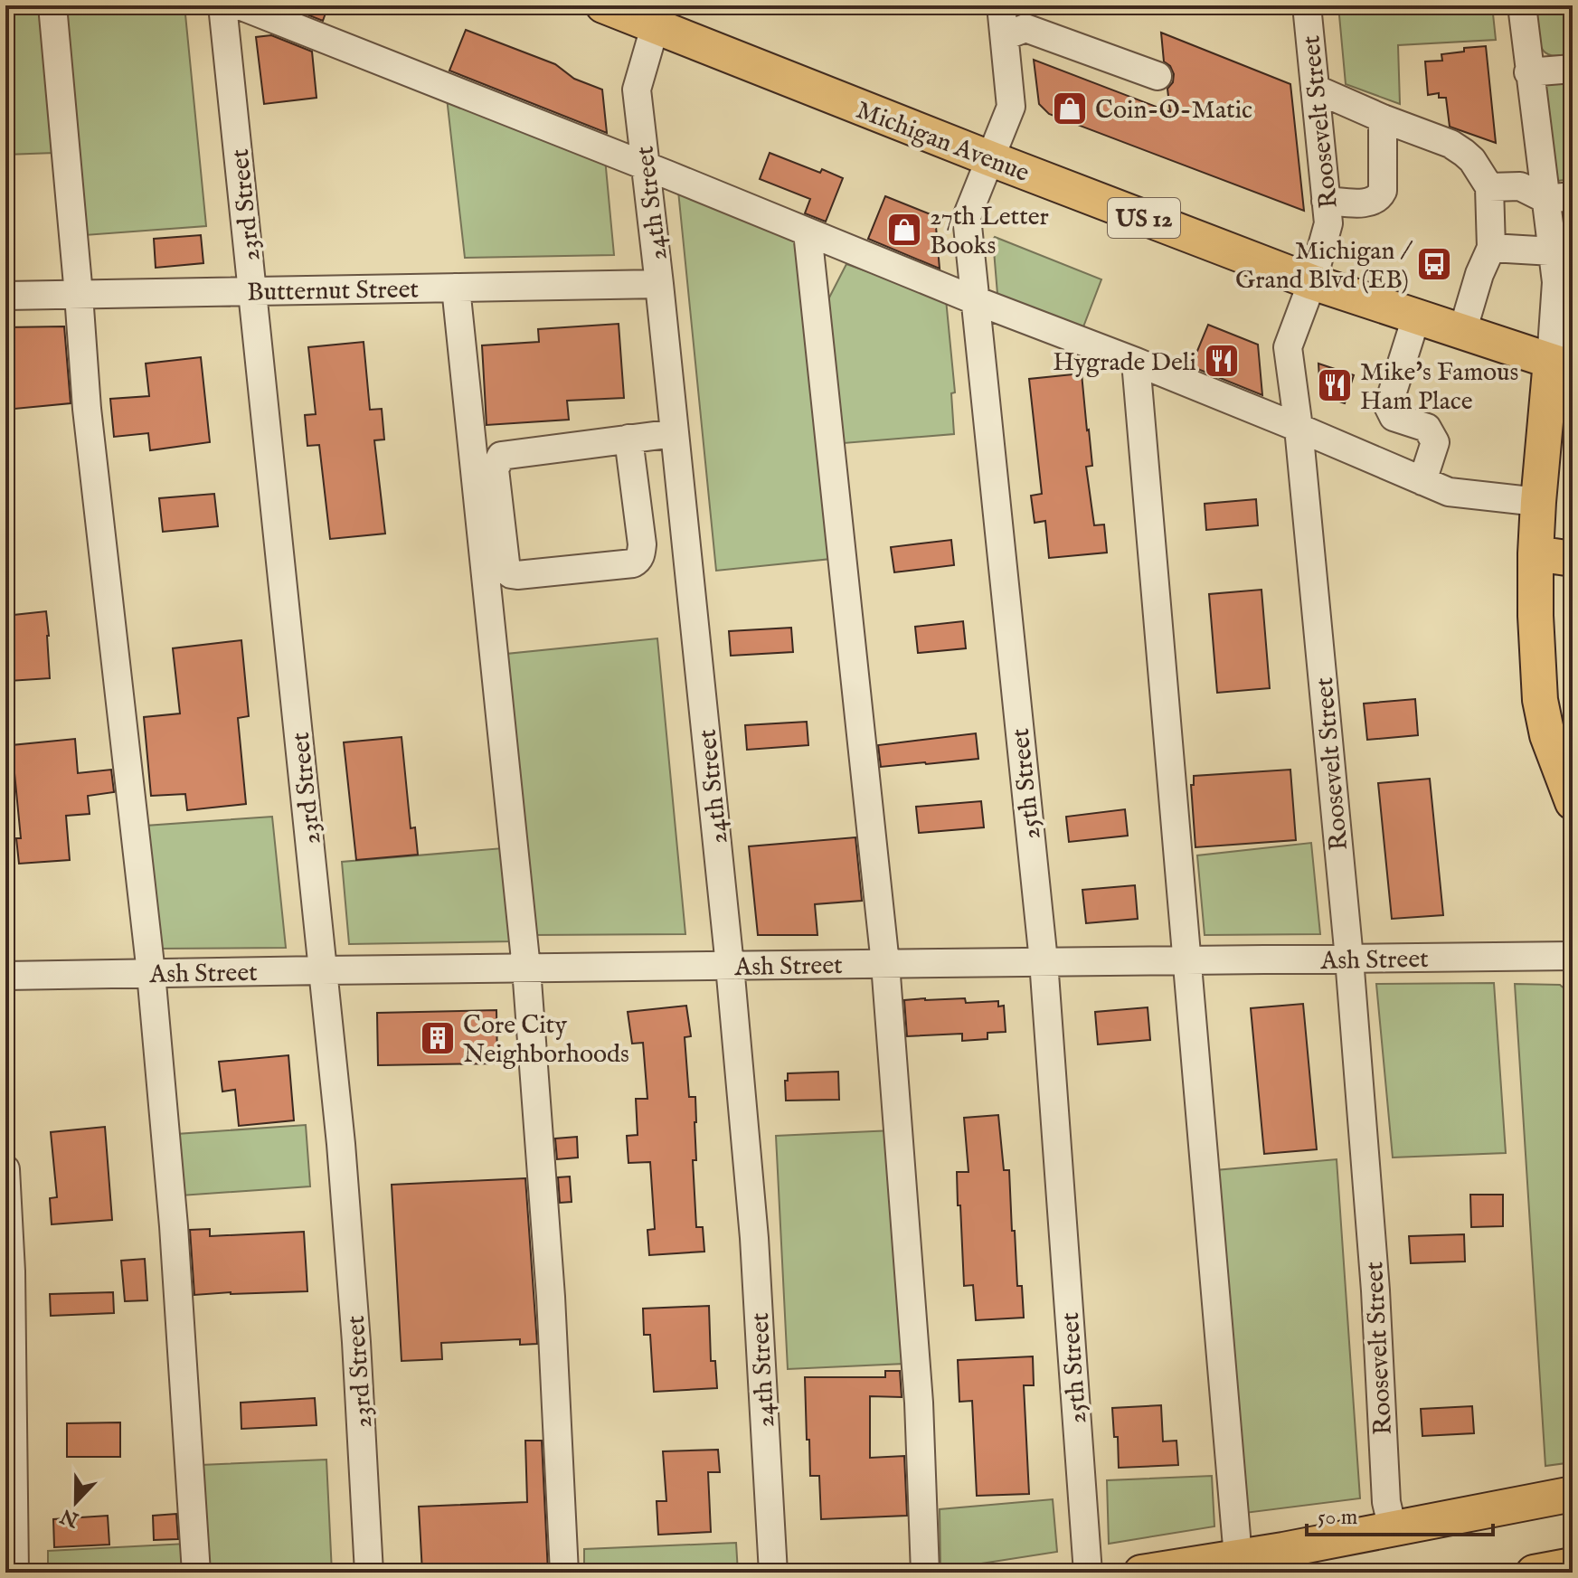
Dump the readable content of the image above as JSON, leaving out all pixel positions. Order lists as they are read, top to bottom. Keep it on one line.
{"streets":{"main road":["Michigan Avenue","US 12"],"street":["Roosevelt Street","24th Street","23rd Street","Butternut Street","25th Street","Ash Street"]},"crossings":[["Roosevelt Street","Michigan Avenue"],["Roosevelt Street","Ash Street"],["Michigan Avenue","24th Street"],["Michigan Avenue","25th Street"],["24th Street","Butternut Street"],["24th Street","Ash Street"],["23rd Street","Butternut Street"],["23rd Street","Ash Street"],["25th Street","Ash Street"]],"places":{"shop":["Coin-O-Matic","27th Letter Books"],"bus stop":["Michigan / Grand Blvd (EB)"],"restaurant":["Hygrade Deli","Mike's Famous Ham Place"],"building":["Core City Neighborhoods"]},"scale_bar":"50 m","north":"bottom"}
